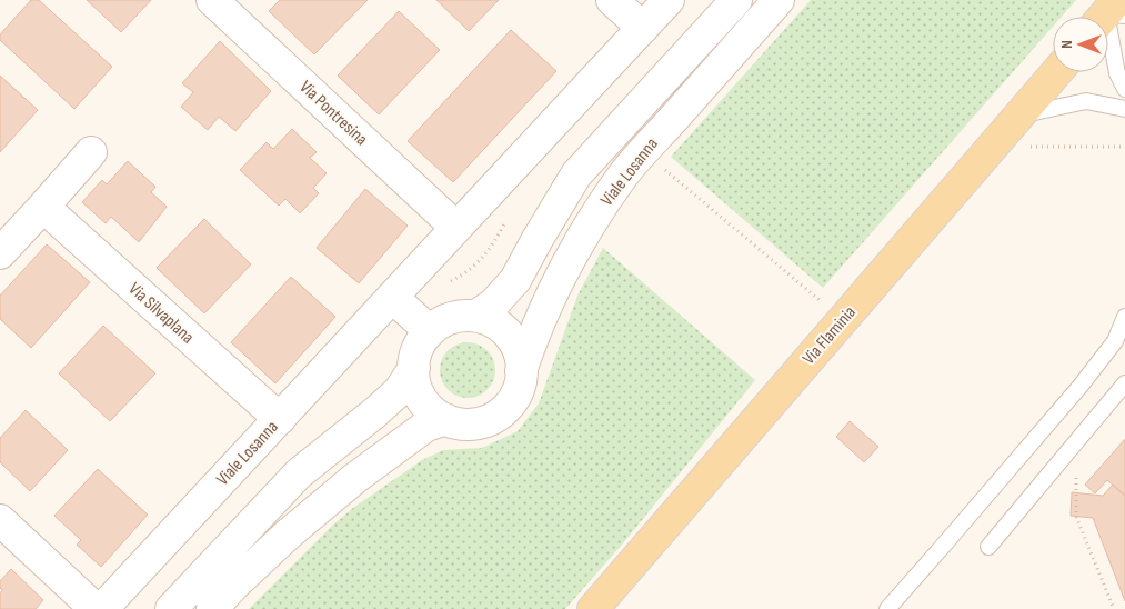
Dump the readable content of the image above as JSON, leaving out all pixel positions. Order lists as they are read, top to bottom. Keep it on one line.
{"streets":{"main road":["Via Pontresina","Viale Losanna","Via Silvaplana","Via Flaminia"]},"crossings":[["Via Pontresina","Viale Losanna"],["Viale Losanna","Via Silvaplana"]],"north":"left"}
